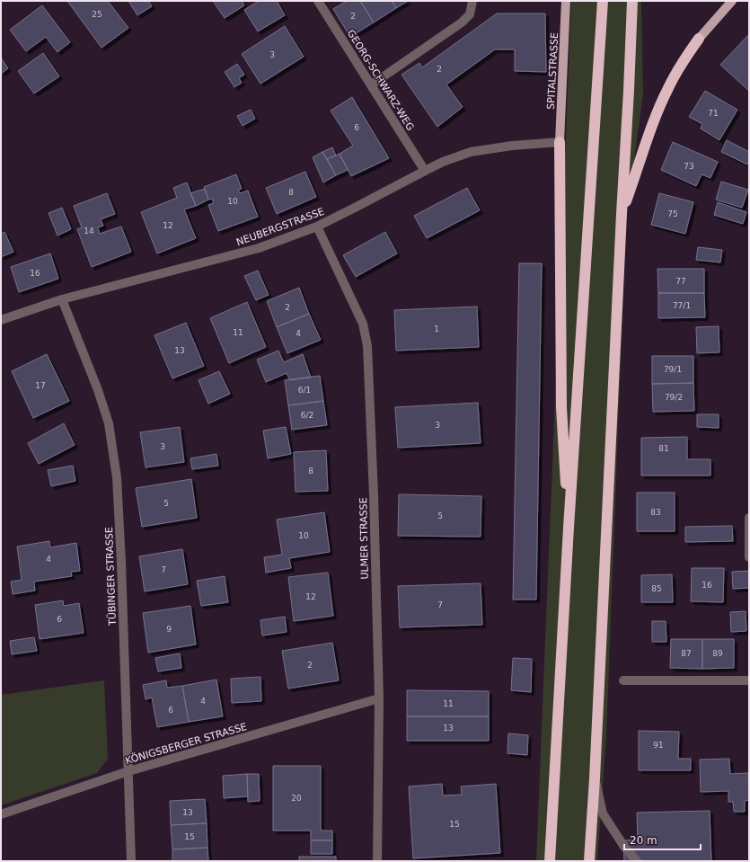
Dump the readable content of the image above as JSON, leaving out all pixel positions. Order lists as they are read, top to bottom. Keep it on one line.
{"streets":{"main road":["SPITALSTRASSE"],"street":["GEORG-SCHWARZ-WEG","NEUBERGSTRASSE","ULMER STRASSE","TÜBINGER STRASSE","KÖNIGSBERGER STRASSE"]},"crossings":[["SPITALSTRASSE","NEUBERGSTRASSE"],["GEORG-SCHWARZ-WEG","NEUBERGSTRASSE"],["NEUBERGSTRASSE","ULMER STRASSE"],["NEUBERGSTRASSE","TÜBINGER STRASSE"],["ULMER STRASSE","KÖNIGSBERGER STRASSE"],["TÜBINGER STRASSE","KÖNIGSBERGER STRASSE"]],"house_numbers":["25","2","3","2","71","6","73","8","10","75","12","14","16","77","77/1","2","1","11","4","13","79/1","17","6/1","79/2","6/2","3","3","81","8","5","83","5","10","4","7","16","85","12","7","6","9","87","89","2","4","11","6","13","91","20","13","15","15"],"scale_bar":"20 m"}
